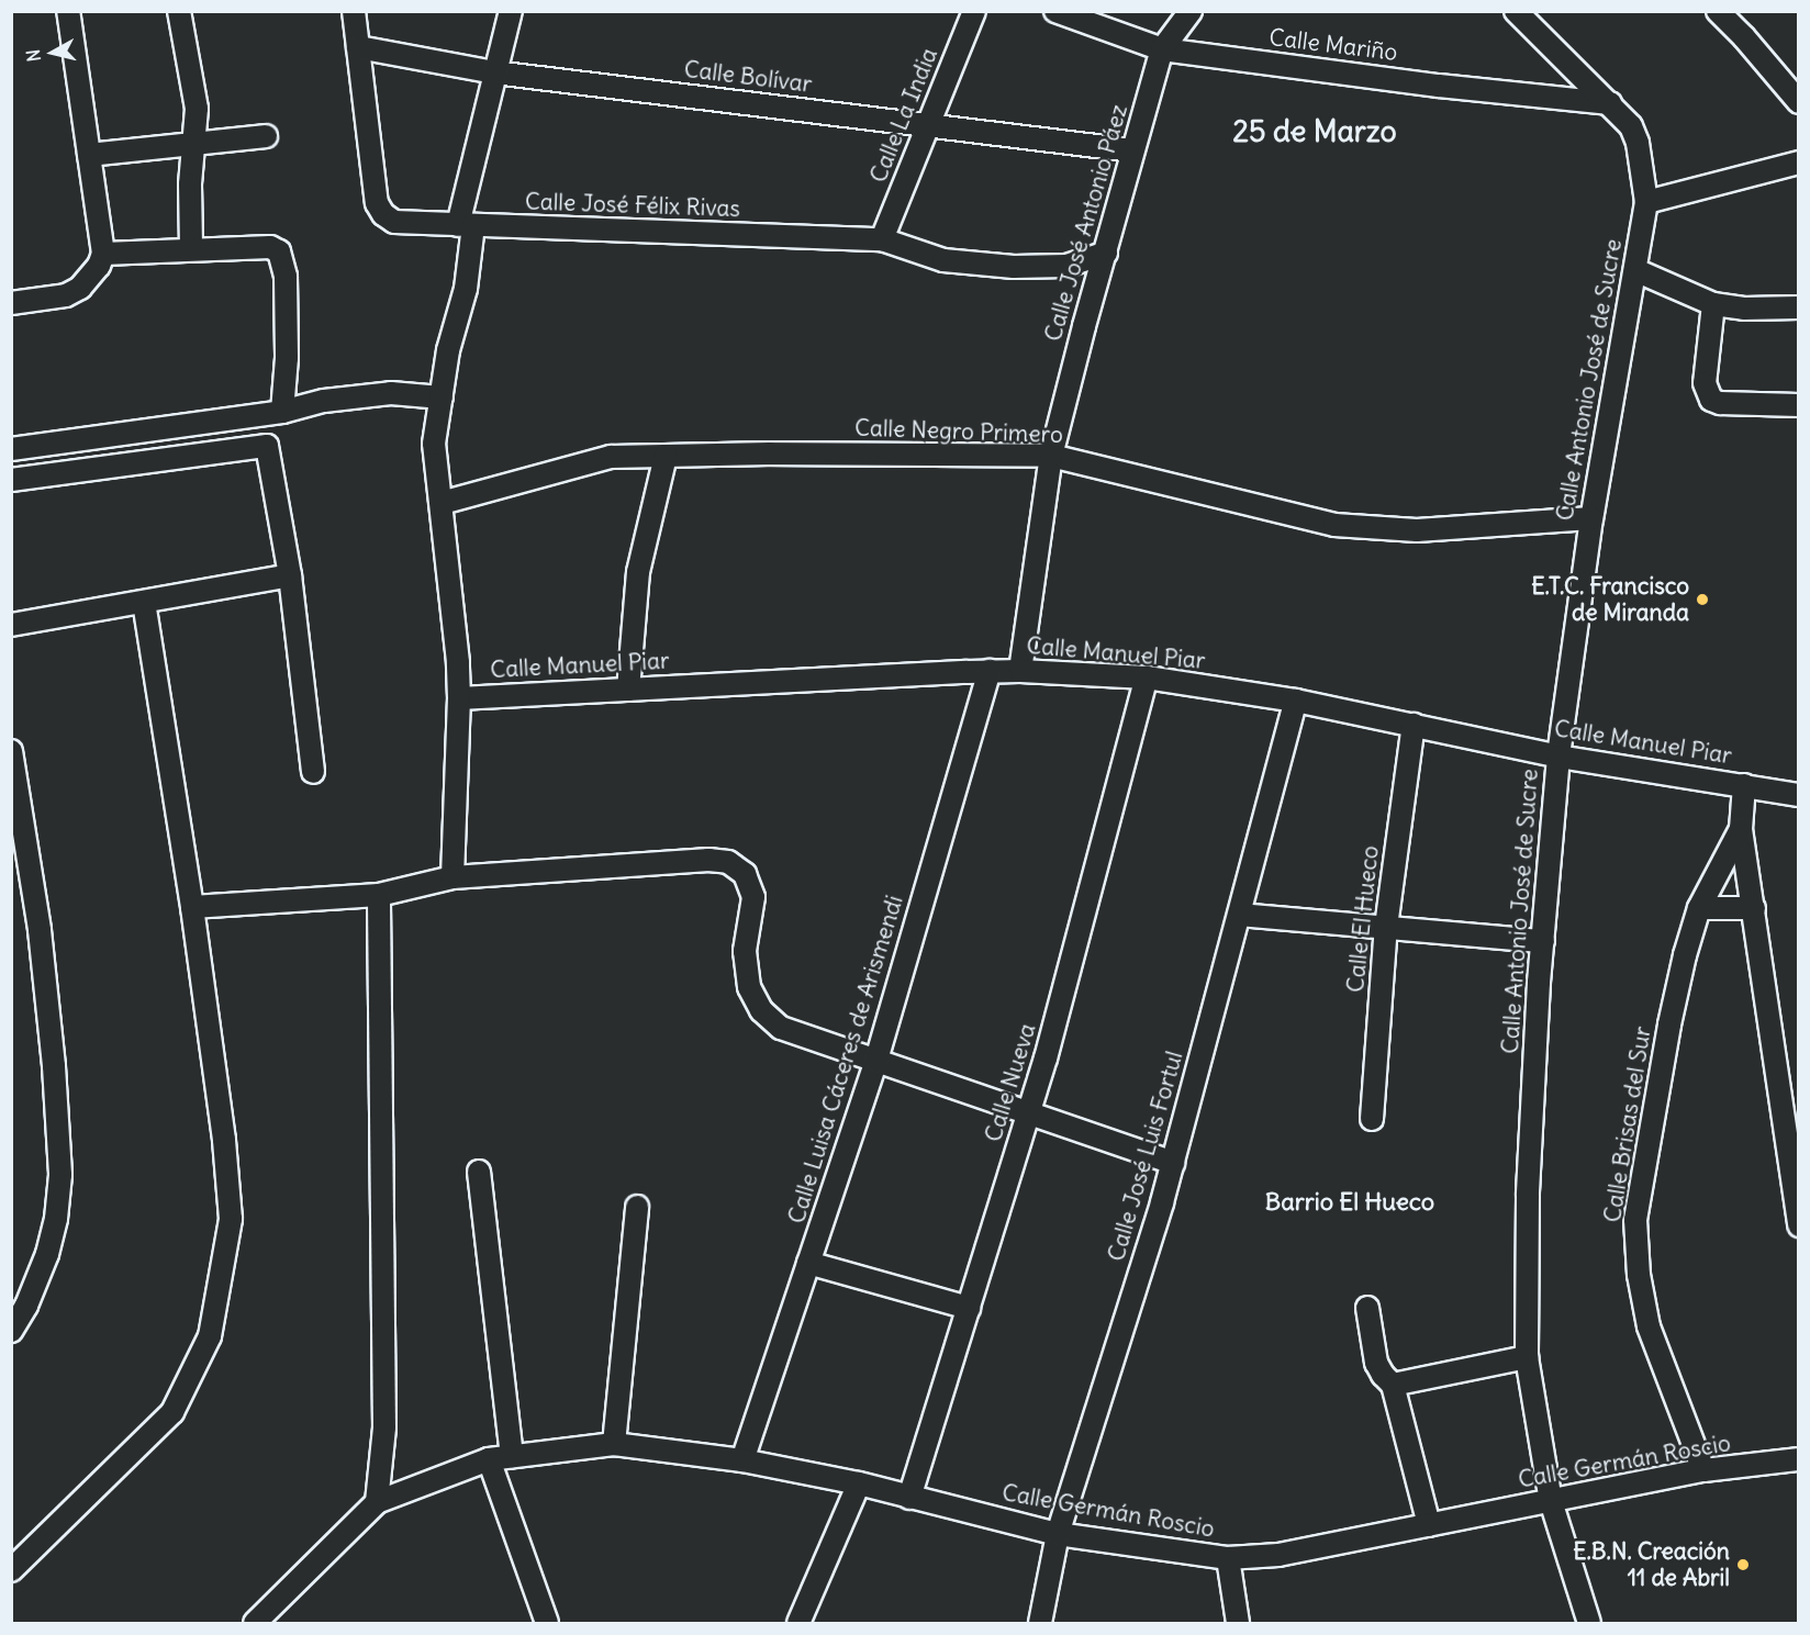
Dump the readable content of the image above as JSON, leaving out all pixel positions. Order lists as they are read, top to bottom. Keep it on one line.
{"streets":{"street":["Calle Mariño","Calle Bolívar","Calle La India","Calle José Félix Rivas","Calle José Antonio Páez","Calle Antonio José de Sucre","Calle Negro Primero","Calle Manuel Piar","Calle El Hueco","Calle Luisa Cáceres de Arismendi","Calle Nueva","Calle Brisas del Sur","Calle José Luis Fortul","Calle Germán Roscio"]},"crossings":[["Calle Mariño","Calle José Antonio Páez"],["Calle Mariño","Calle Antonio José de Sucre"],["Calle Bolívar","Calle La India"],["Calle Bolívar","Calle José Félix Rivas"],["Calle Bolívar","Calle José Antonio Páez"],["Calle La India","Calle José Félix Rivas"],["Calle José Félix Rivas","Calle José Antonio Páez"],["Calle José Antonio Páez","Calle Negro Primero"],["Calle Antonio José de Sucre","Calle Negro Primero"],["Calle Antonio José de Sucre","Calle Manuel Piar"],["Calle Antonio José de Sucre","Calle Germán Roscio"],["Calle Manuel Piar","Calle El Hueco"],["Calle Manuel Piar","Calle Luisa Cáceres de Arismendi"],["Calle Manuel Piar","Calle Nueva"],["Calle Manuel Piar","Calle José Luis Fortul"],["Calle Luisa Cáceres de Arismendi","Calle Germán Roscio"],["Calle Nueva","Calle Germán Roscio"],["Calle Brisas del Sur","Calle Germán Roscio"],["Calle José Luis Fortul","Calle Germán Roscio"]],"districts":["25 de Marzo","Barrio El Hueco"],"places":["E.T.C. Francisco de Miranda","E.B.N. Creación 11 de Abril"],"north":"left"}
